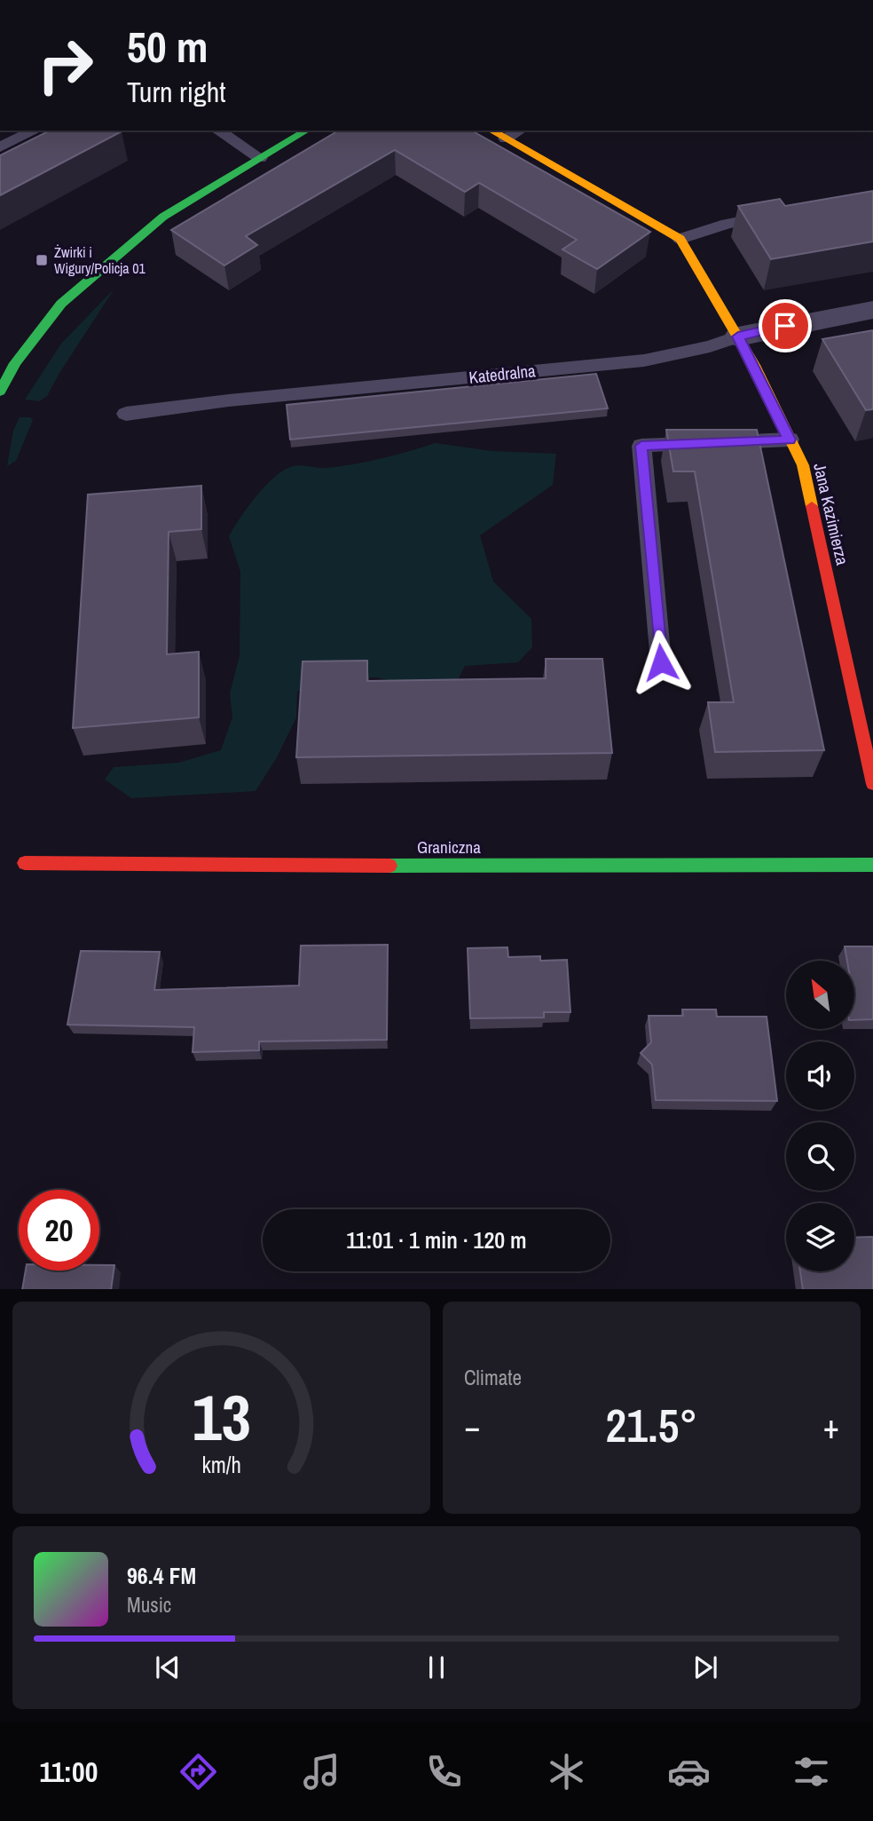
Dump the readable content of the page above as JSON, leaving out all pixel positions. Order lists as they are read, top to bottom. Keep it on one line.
{"streets":{"street":["Katedralna","Jana Kazimierza","Graniczna"]},"crossings":[["Katedralna","Jana Kazimierza"]],"places":{"transit":["Żwirki i Wigury/Policja 01"]},"north":"top left","page":{"turn":["50 m","Turn right"],"limit":"20","trip":"11:01 · 1 min · 120 m","tile":"Climate","heat":["−","21.5°","+"],"song":["96.4 FM","Music"],"tabs":"11:00","gauge":["13","km/h"]}}
